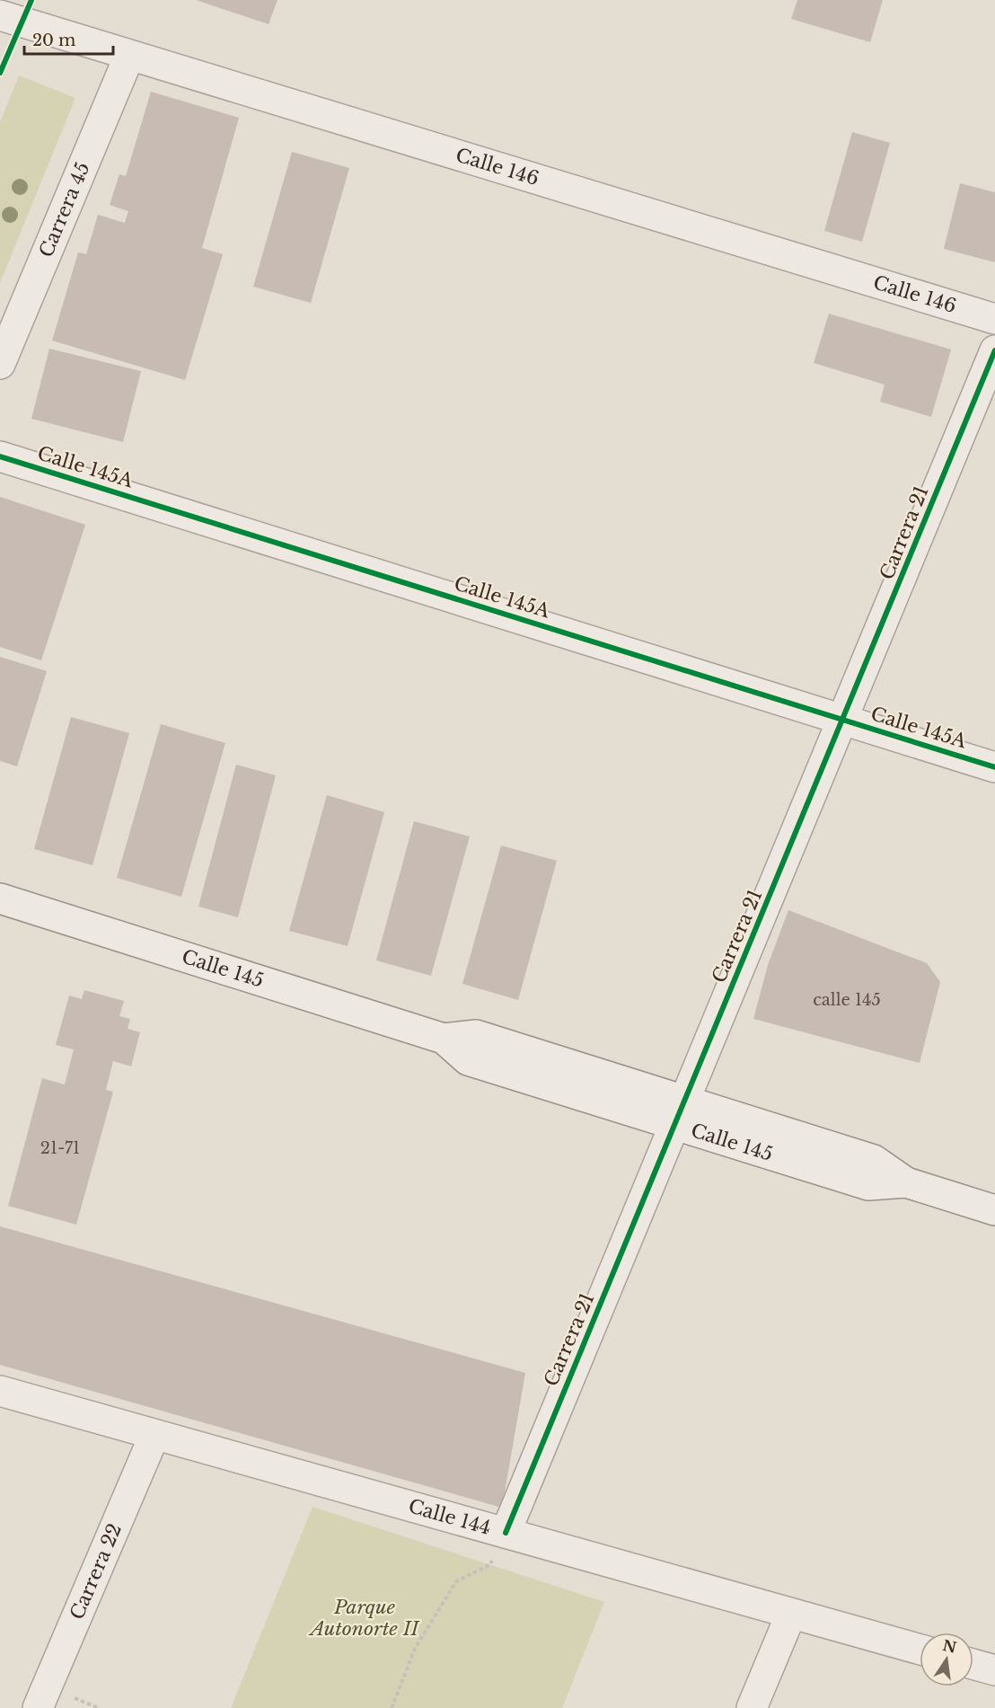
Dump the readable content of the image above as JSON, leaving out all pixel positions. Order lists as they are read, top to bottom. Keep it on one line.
{"streets":{"street":["Calle 146","Carrera 45","Calle 145A","Carrera 21","Calle 145","Calle 144","Carrera 22"]},"crossings":[["Calle 146","Carrera 45"],["Calle 145A","Carrera 21"],["Carrera 21","Calle 145"],["Carrera 21","Calle 144"],["Calle 144","Carrera 22"]],"parks":["Parque Autonorte II"],"house_numbers":["calle 145","21-71"],"scale_bar":"20 m","north":"top"}
